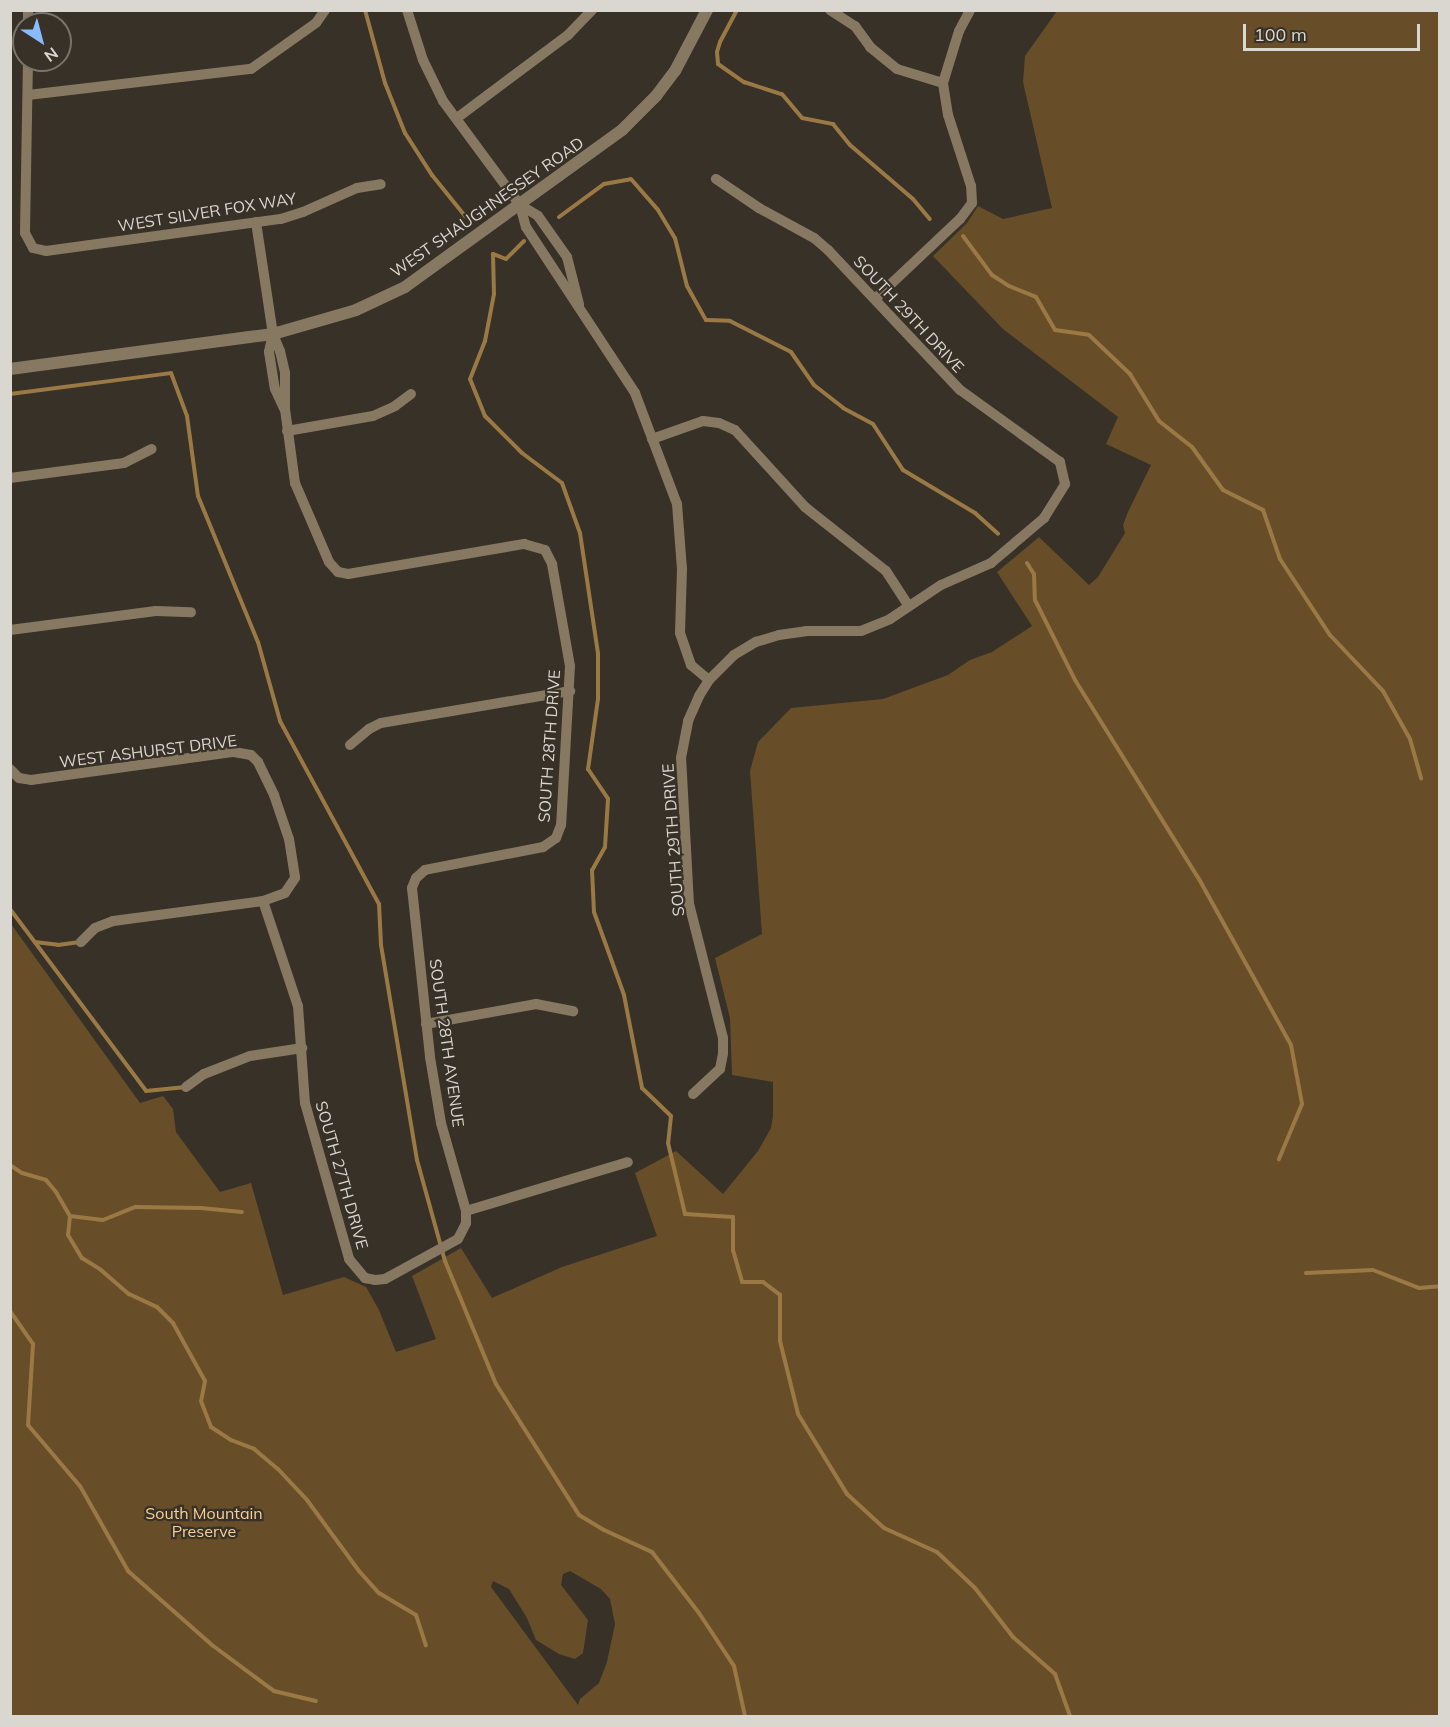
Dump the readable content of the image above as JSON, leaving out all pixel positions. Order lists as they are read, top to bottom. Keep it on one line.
{"streets":{"street":["WEST SHAUGHNESSEY ROAD","WEST SILVER FOX WAY","SOUTH 29TH DRIVE","SOUTH 28TH DRIVE","WEST ASHURST DRIVE","SOUTH 28TH AVENUE","SOUTH 27TH DRIVE"]},"crossings":[["SOUTH 28TH DRIVE","SOUTH 28TH AVENUE"],["WEST ASHURST DRIVE","SOUTH 27TH DRIVE"],["SOUTH 28TH AVENUE","SOUTH 27TH DRIVE"]],"parks":["South Mountain Preserve"],"scale_bar":"100 m","north":"bottom right"}
